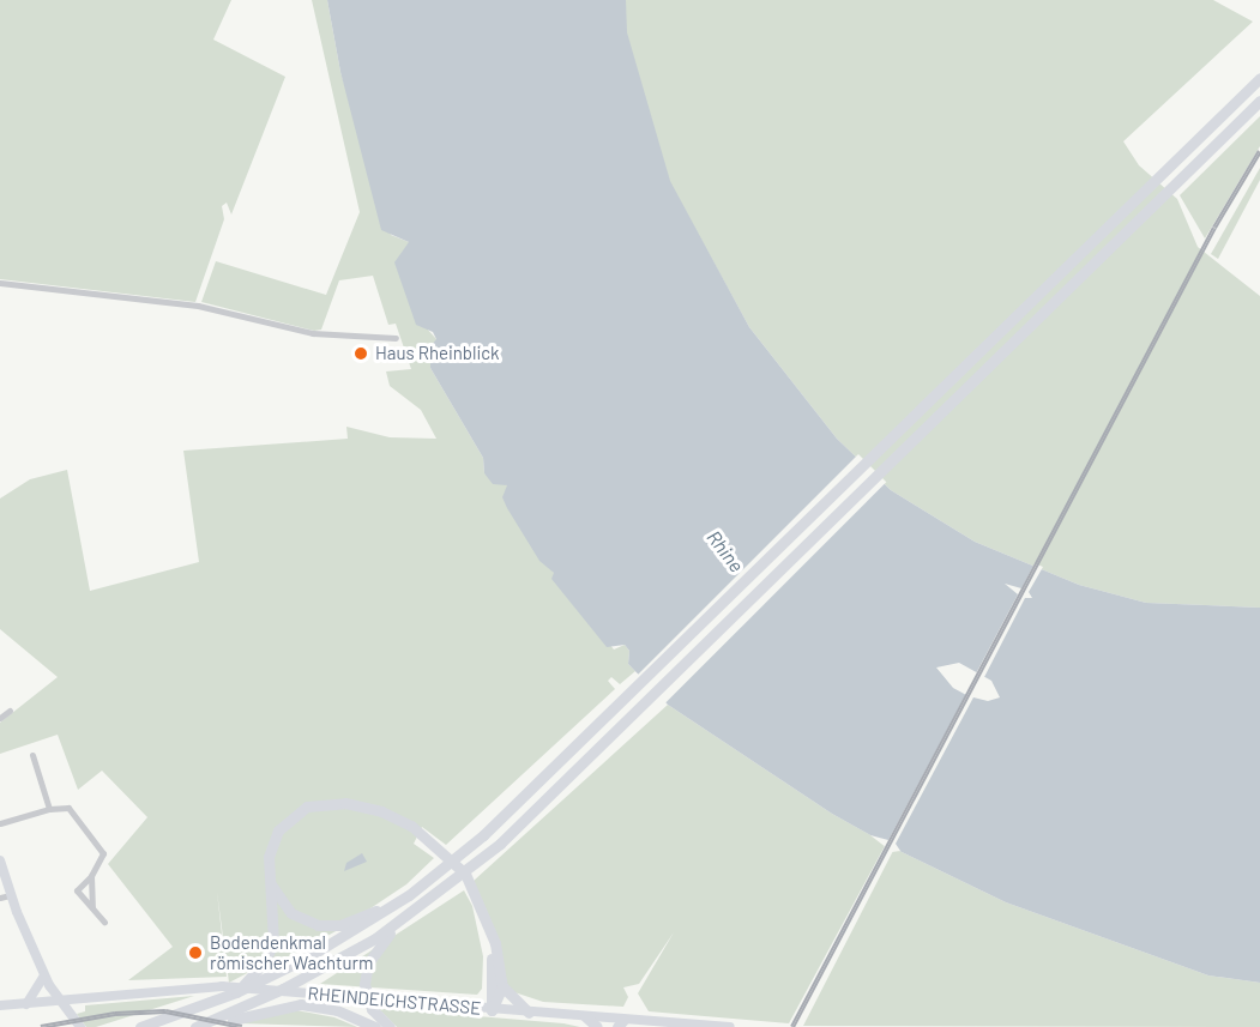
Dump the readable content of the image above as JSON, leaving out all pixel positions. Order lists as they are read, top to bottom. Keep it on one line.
{"streets":{"main road":["RHEINDEICHSTRASSE"]},"water":["Rhine"],"places":["Haus Rheinblick","Bodendenkmal römischer Wachturm"]}
